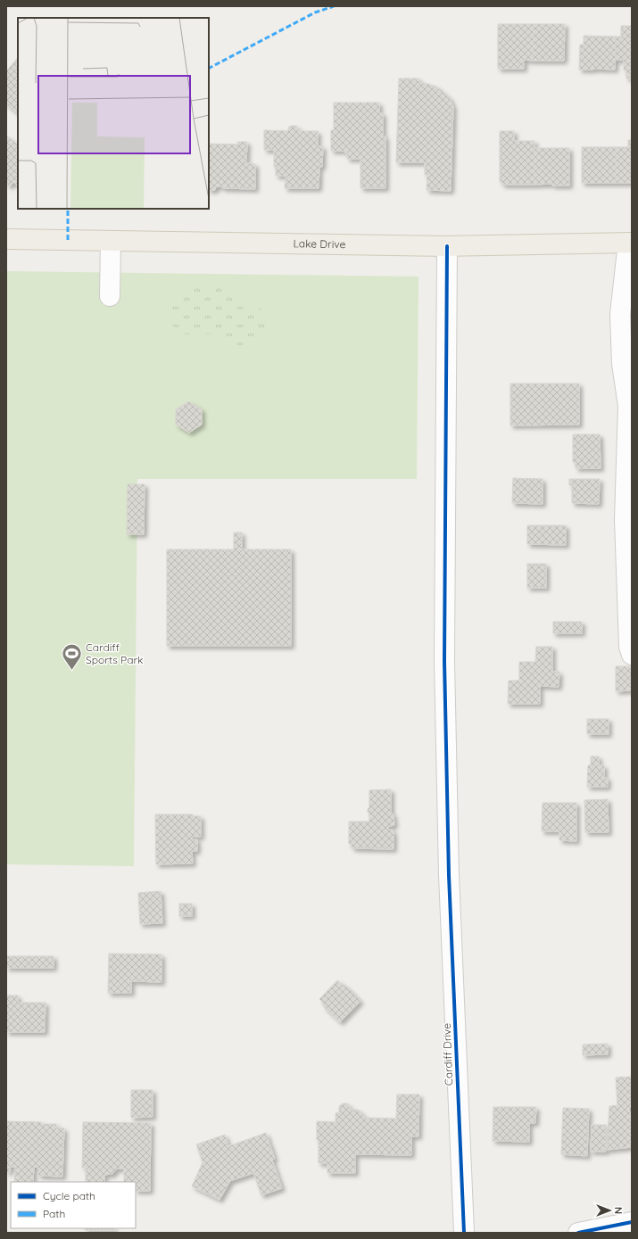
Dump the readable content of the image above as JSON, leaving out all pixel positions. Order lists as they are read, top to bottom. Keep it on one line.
{"streets":{"main road":["Lake Drive"],"street":["Cardiff Drive"]},"crossings":[["Lake Drive","Cardiff Drive"]],"places":{"sports":["Cardiff Sports Park"]},"legend":["Cycle path","Path"],"north":"right"}
